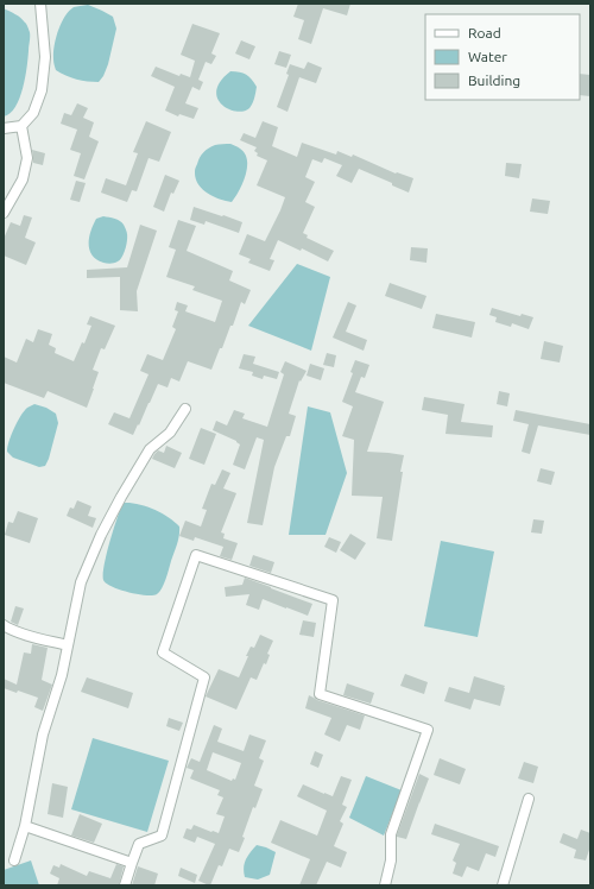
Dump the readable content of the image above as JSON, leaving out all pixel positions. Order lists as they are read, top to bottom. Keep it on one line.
{"legend":["Road","Water","Building"]}
